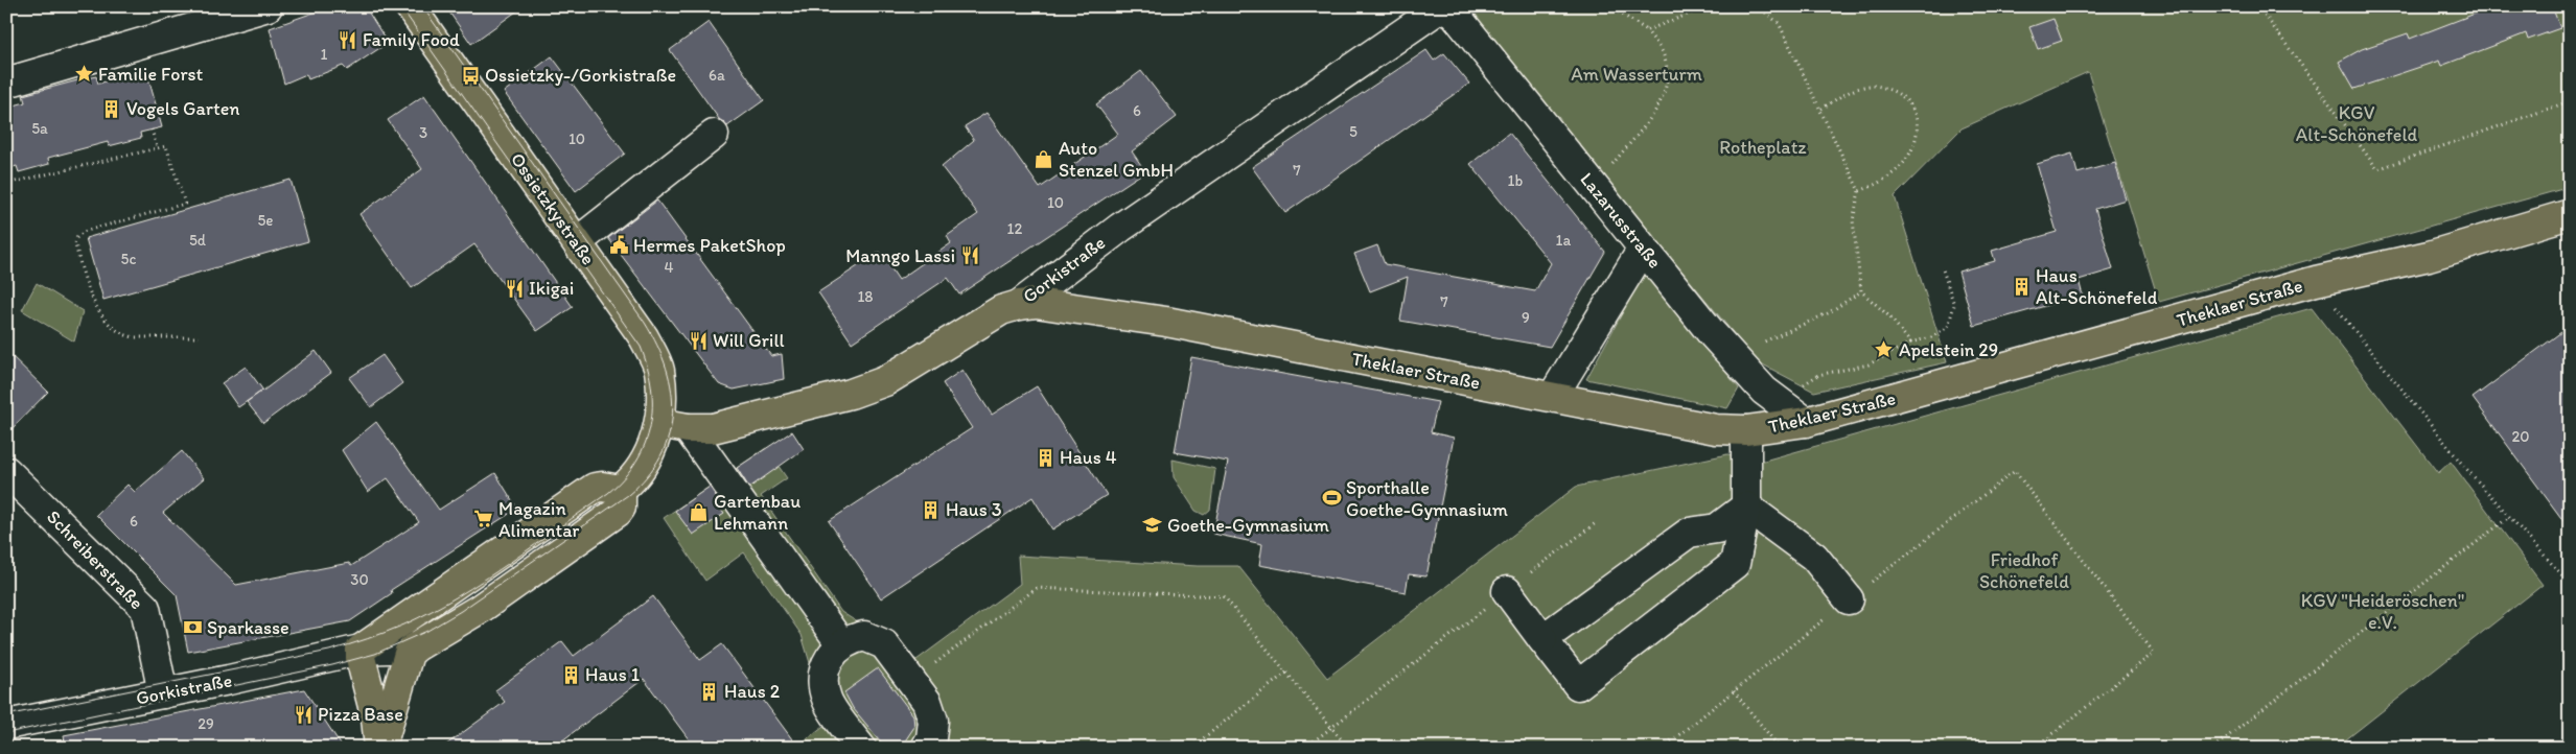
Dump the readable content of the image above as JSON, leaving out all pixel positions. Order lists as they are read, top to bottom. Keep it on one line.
{"streets":{"main road":["Ossietzkystraße","Gorkistraße","Theklaer Straße"],"street":["Lazarusstraße","Schreiberstraße"]},"crossings":[["Ossietzkystraße","Gorkistraße"],["Lazarusstraße","Theklaer Straße"],["Gorkistraße","Theklaer Straße"],["Gorkistraße","Schreiberstraße"]],"parks":["Am Wasserturm","KGV Alt-Schönefeld","Rotheplatz","Friedhof Schönefeld","KGV \"Heideröschen\" e.V."],"places":{"restaurant":["Family Food","Manngo Lassi","Ikigai","Will Grill","Pizza Base"],"place":["Familie Forst","Apelstein 29"],"bus stop":["Ossietzky-/Gorkistraße"],"building":["Vogels Garten","Haus Alt-Schönefeld","Haus 4","Haus 3","Haus 1","Haus 2"],"shop":["Auto Stenzel GmbH","Gartenbau Lehmann"],"public building":["Hermes PaketShop"],"sports":["Sporthalle Goethe-Gymnasium"],"supermarket":["Magazin Alimentar"],"school or university":["Goethe-Gymnasium"],"bank":["Sparkasse"]},"house_numbers":["1","6a","6","5a","5","3","10","7","1b","10","5e","12","5d","1a","5c","4","18","7","9","20","6","30","29"]}
